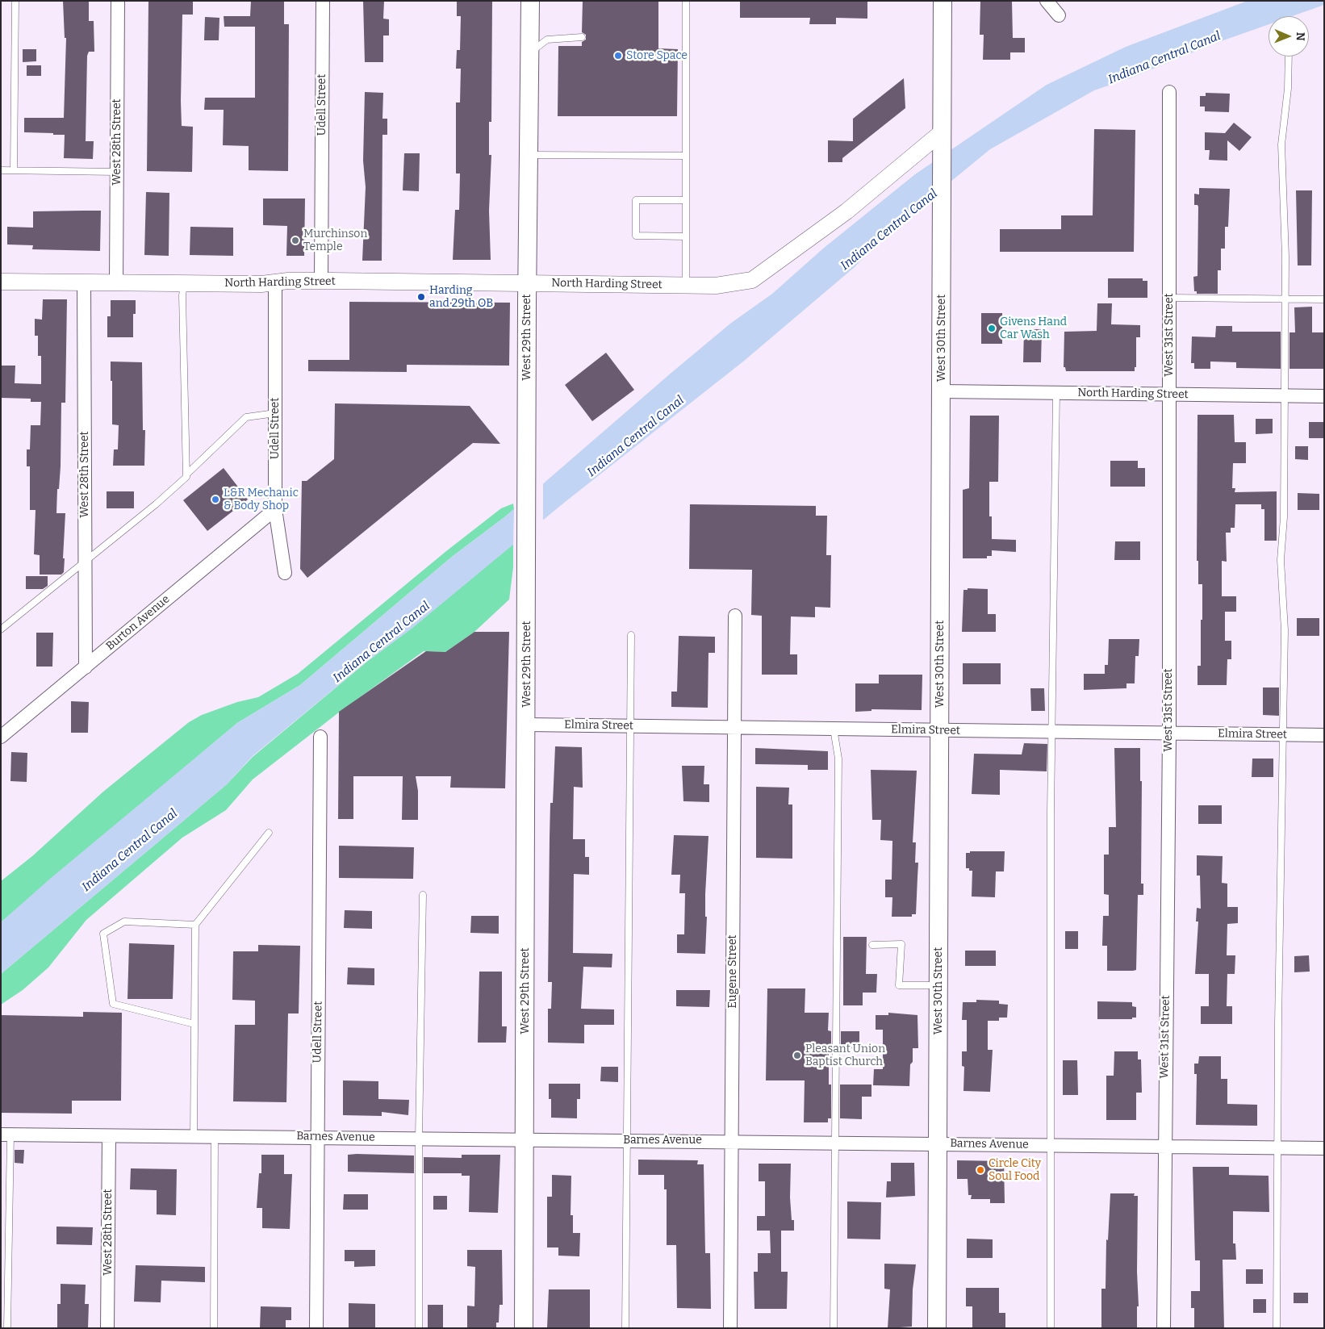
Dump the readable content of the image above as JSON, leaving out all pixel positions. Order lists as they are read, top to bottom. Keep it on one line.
{"streets":{"main road":["West 29th Street","West 30th Street"],"street":["Udell Street","West 28th Street","North Harding Street","West 31st Street","Burton Avenue","Elmira Street","Eugene Street","Barnes Avenue"]},"crossings":[["Udell Street","North Harding Street"],["Udell Street","Burton Avenue"],["Udell Street","Barnes Avenue"],["West 28th Street","North Harding Street"],["West 28th Street","Burton Avenue"],["West 28th Street","Barnes Avenue"],["North Harding Street","West 31st Street"],["North Harding Street","West 29th Street"],["North Harding Street","West 30th Street"],["West 31st Street","Elmira Street"],["West 31st Street","Barnes Avenue"],["West 29th Street","Elmira Street"],["West 29th Street","Barnes Avenue"],["West 30th Street","Elmira Street"],["West 30th Street","Barnes Avenue"],["Elmira Street","Eugene Street"],["Eugene Street","Barnes Avenue"]],"water":["Indiana Central Canal"],"places":["Store Space","Murchinson Temple","Harding and 29th OB","Givens Hand Car Wash","L&R Mechanic & Body Shop","Pleasant Union Baptist Church","Circle City Soul Food"],"north":"right"}
